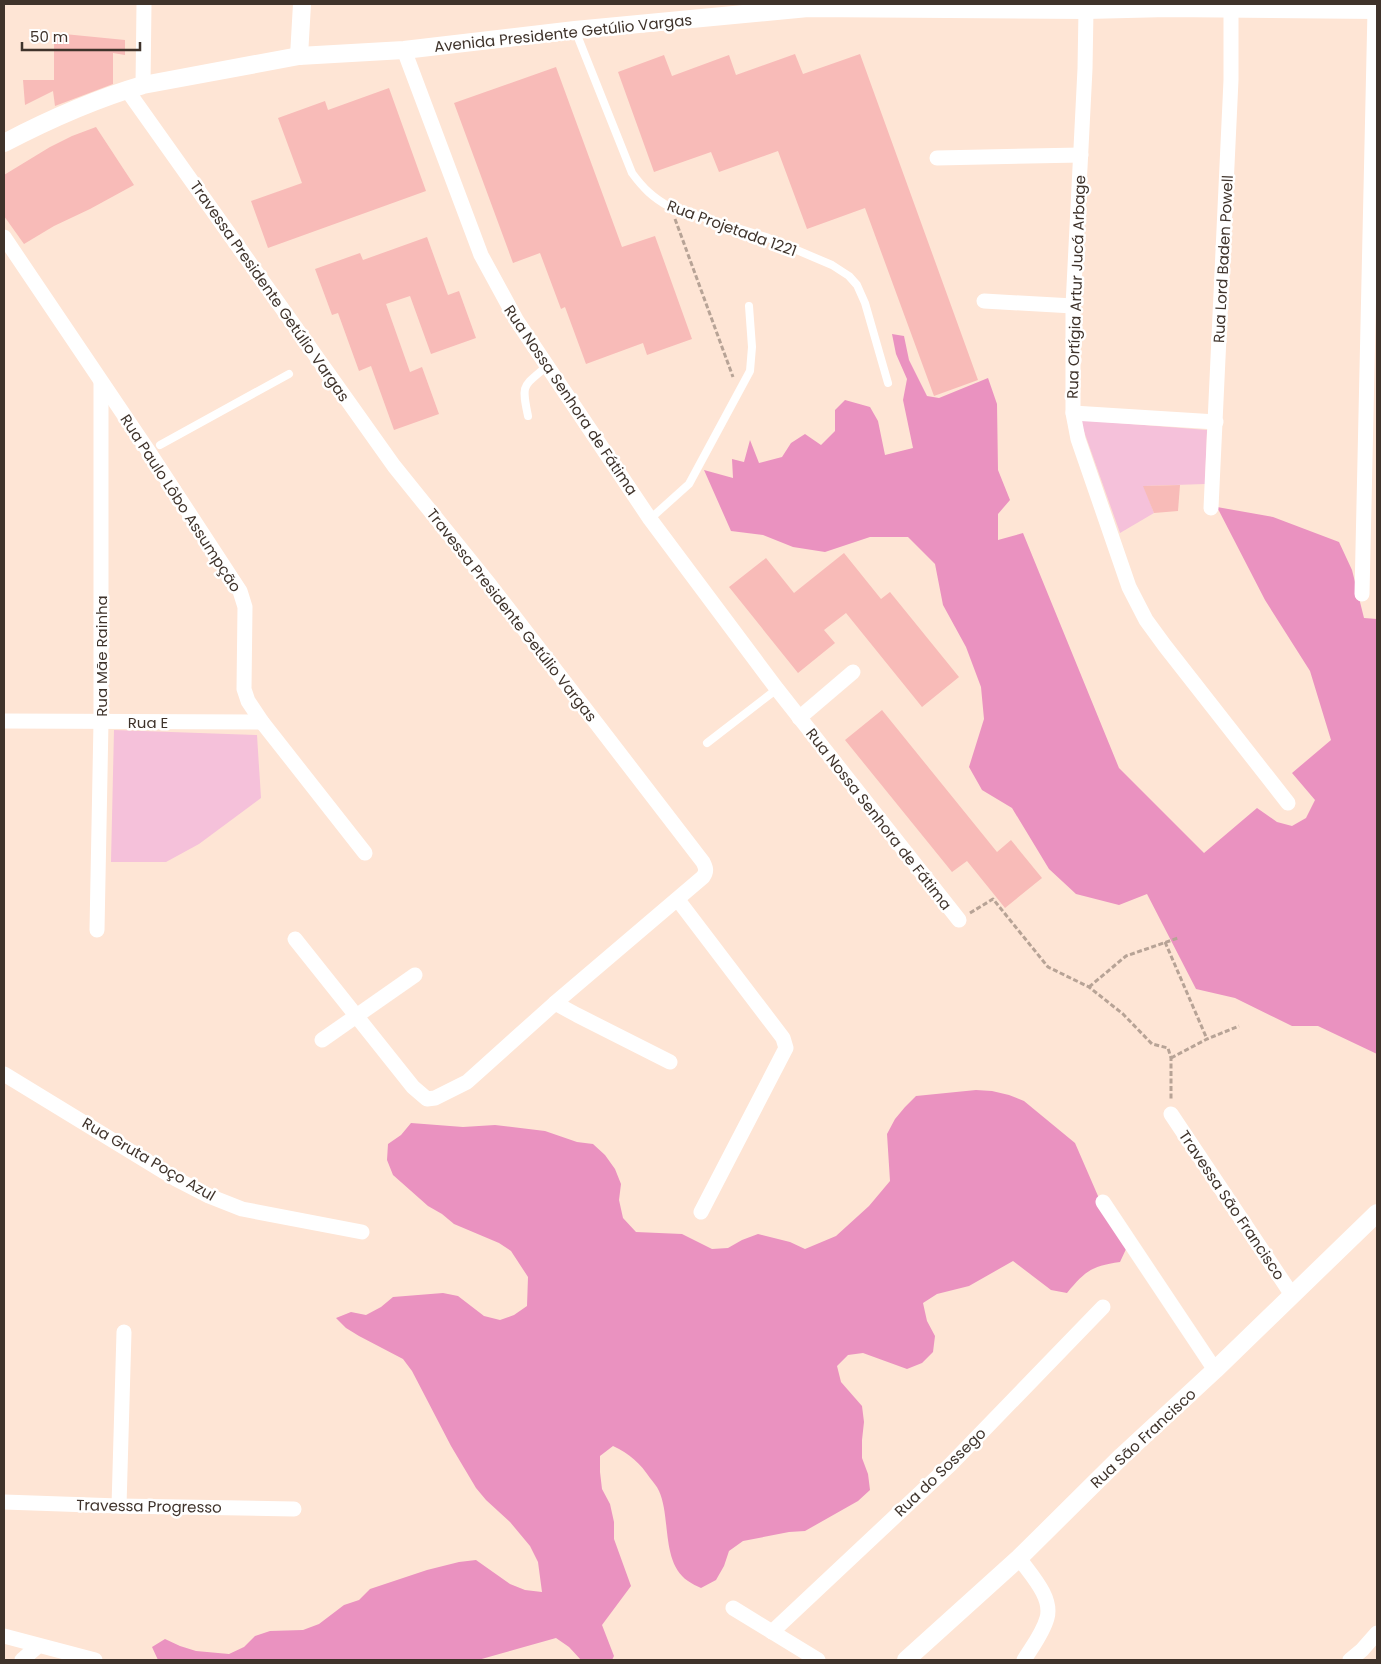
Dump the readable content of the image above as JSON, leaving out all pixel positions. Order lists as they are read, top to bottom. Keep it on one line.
{"streets":{"street":["Avenida Presidente Getúlio Vargas","Rua Lord Baden Powell","Rua Ortígia Artur Jucá Arbage","Travessa Presidente Getúlio Vargas","Rua Nossa Senhora de Fátima","Rua Paulo Lôbo Assumpção","Rua Mãe Rainha","Rua E","Rua Gruta Poço Azul","Travessa São Francisco","Rua São Francisco","Rua do Sossego","Travessa Progresso"],"lane":["Rua Projetada 1221"]},"crossings":[["Avenida Presidente Getúlio Vargas","Rua Projetada 1221"],["Avenida Presidente Getúlio Vargas","Rua Lord Baden Powell"],["Avenida Presidente Getúlio Vargas","Rua Ortígia Artur Jucá Arbage"],["Avenida Presidente Getúlio Vargas","Travessa Presidente Getúlio Vargas"],["Avenida Presidente Getúlio Vargas","Rua Nossa Senhora de Fátima"],["Rua Paulo Lôbo Assumpção","Rua Mãe Rainha"],["Rua Paulo Lôbo Assumpção","Rua E"],["Rua Mãe Rainha","Rua E"],["Travessa São Francisco","Rua São Francisco"]],"scale_bar":"50 m"}
